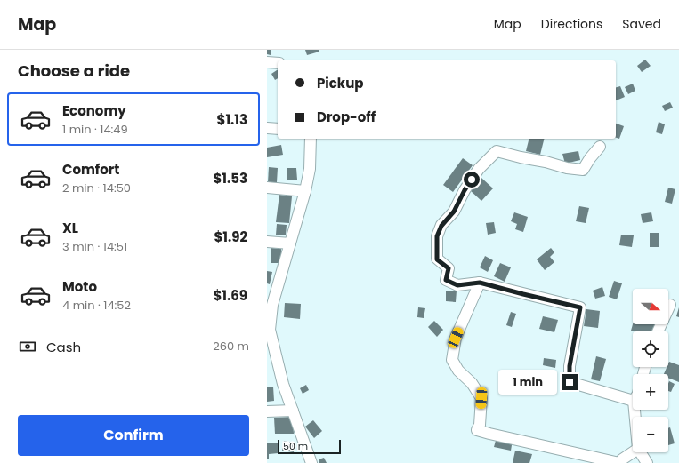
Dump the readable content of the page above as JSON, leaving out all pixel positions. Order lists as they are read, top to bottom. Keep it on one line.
{"scale_bar":"50 m","north":"right","page":{"header":"Map","nav":["Map","Directions","Saved"],"heading":"Choose a ride","banner":["Pickup","Drop-off"],"list":[{"name":"Economy","note":"1 min · 14:49","value":"$1.13"},{"name":"Comfort","note":"2 min · 14:50","value":"$1.53"},{"name":"XL","note":"3 min · 14:51","value":"$1.92"},{"name":"Moto","note":"4 min · 14:52","value":"$1.69"}],"map_buttons":["+","−"],"pay":["Cash","260 m"],"bubble":"1 min","buttons":"Confirm","scale":"50 m"}}
